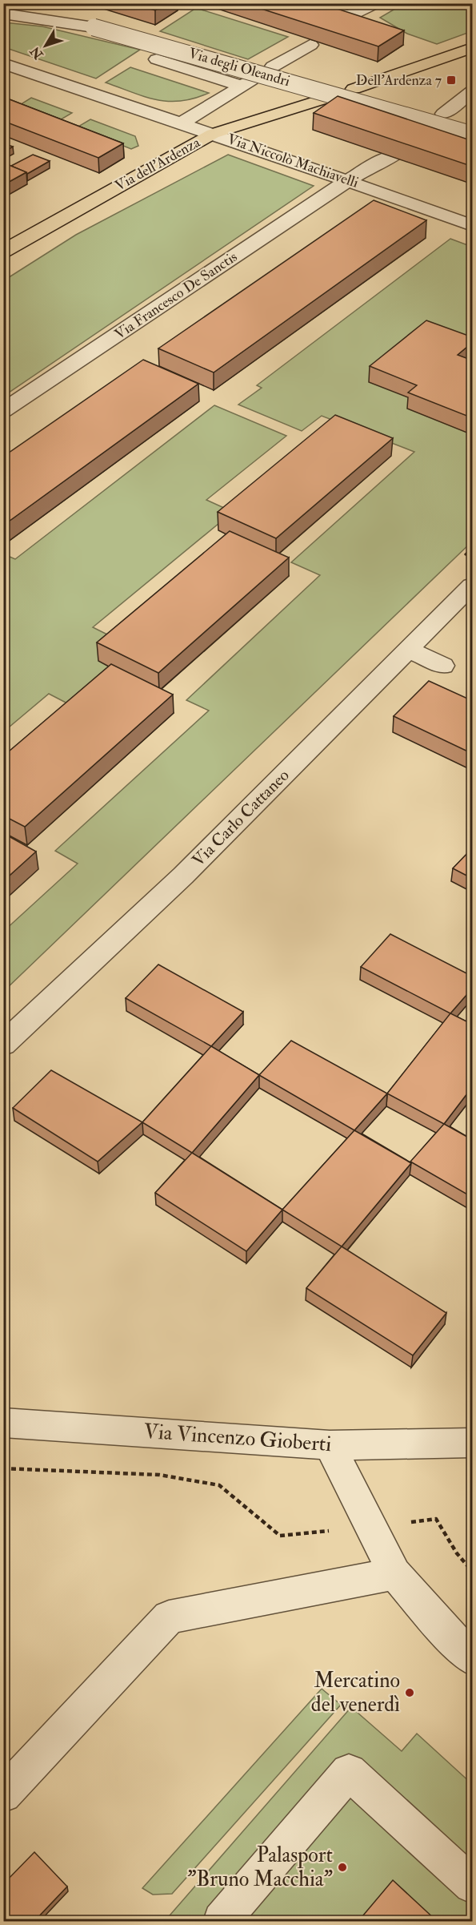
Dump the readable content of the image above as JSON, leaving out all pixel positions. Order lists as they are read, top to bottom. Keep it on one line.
{"streets":{"main road":["Via dell'Ardenza"],"street":["Via degli Oleandri","Via Niccolò Machiavelli","Via Francesco De Sanctis","Via Carlo Cattaneo","Via Vincenzo Gioberti"]},"crossings":[["Via Niccolò Machiavelli","Via dell'Ardenza"],["Via Niccolò Machiavelli","Via Francesco De Sanctis"]],"places":{"transit":["Dell’Ardenza 7"],"other":["Mercatino del venerdì","Palasport \"Bruno Macchia\""]},"north":"bottom left"}
